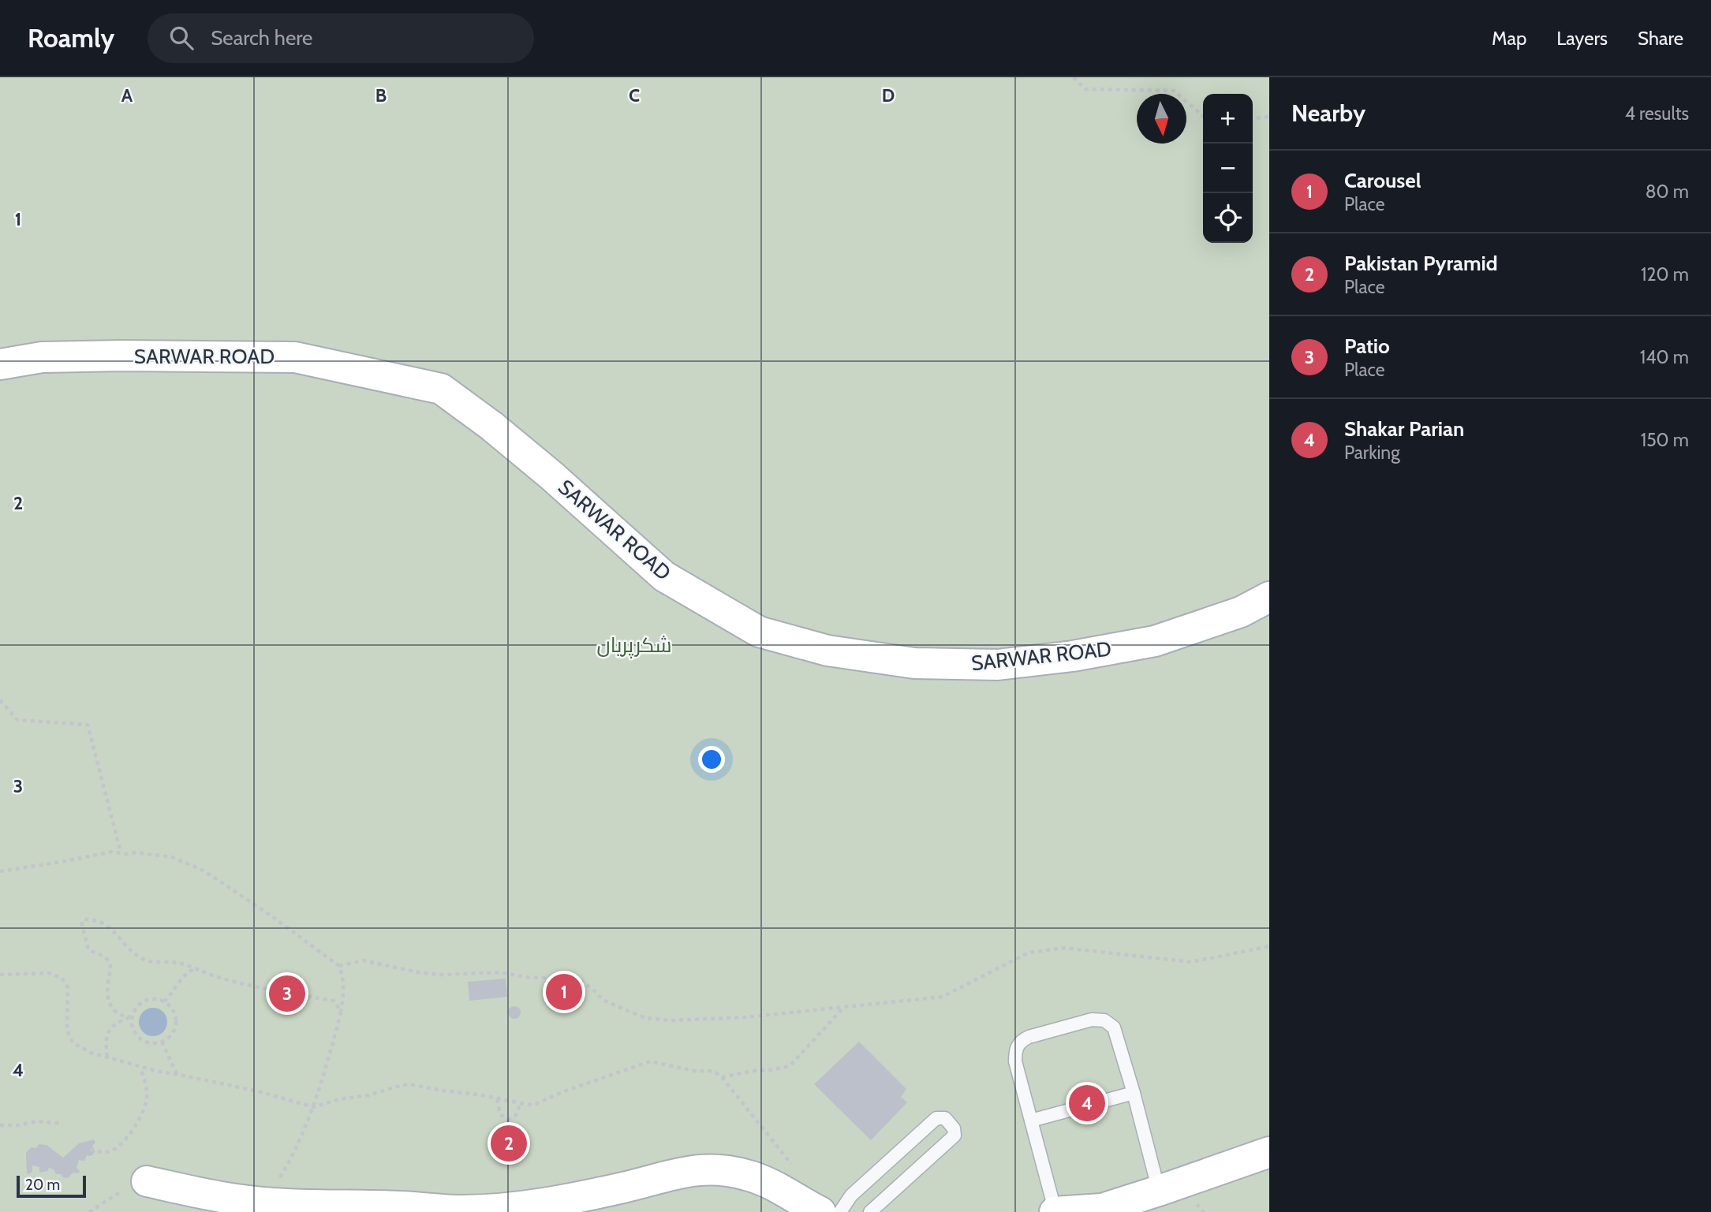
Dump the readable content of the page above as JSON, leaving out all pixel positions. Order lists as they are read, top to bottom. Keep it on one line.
{"streets":{"main road":["SARWAR ROAD"]},"parks":["شکرپریاں"],"scale_bar":"20 m","north":"bottom","page":{"header":"Roamly","search":"Search here","nav":["Map","Layers","Share"],"heading":["Nearby","4 results"],"map_buttons":["+","−"],"list":[{"mark":"1","name":"Carousel","note":"Place","value":"80 m"},{"mark":"2","name":"Pakistan Pyramid","note":"Place","value":"120 m"},{"mark":"3","name":"Patio","note":"Place","value":"140 m"},{"mark":"4","name":"Shakar Parian","note":"Parking","value":"150 m"}],"pins":["1","3","4","2"],"scale":"20 m"},"grid":{"columns":["A","B","C","D"],"rows":["1","2","3","4"]}}
